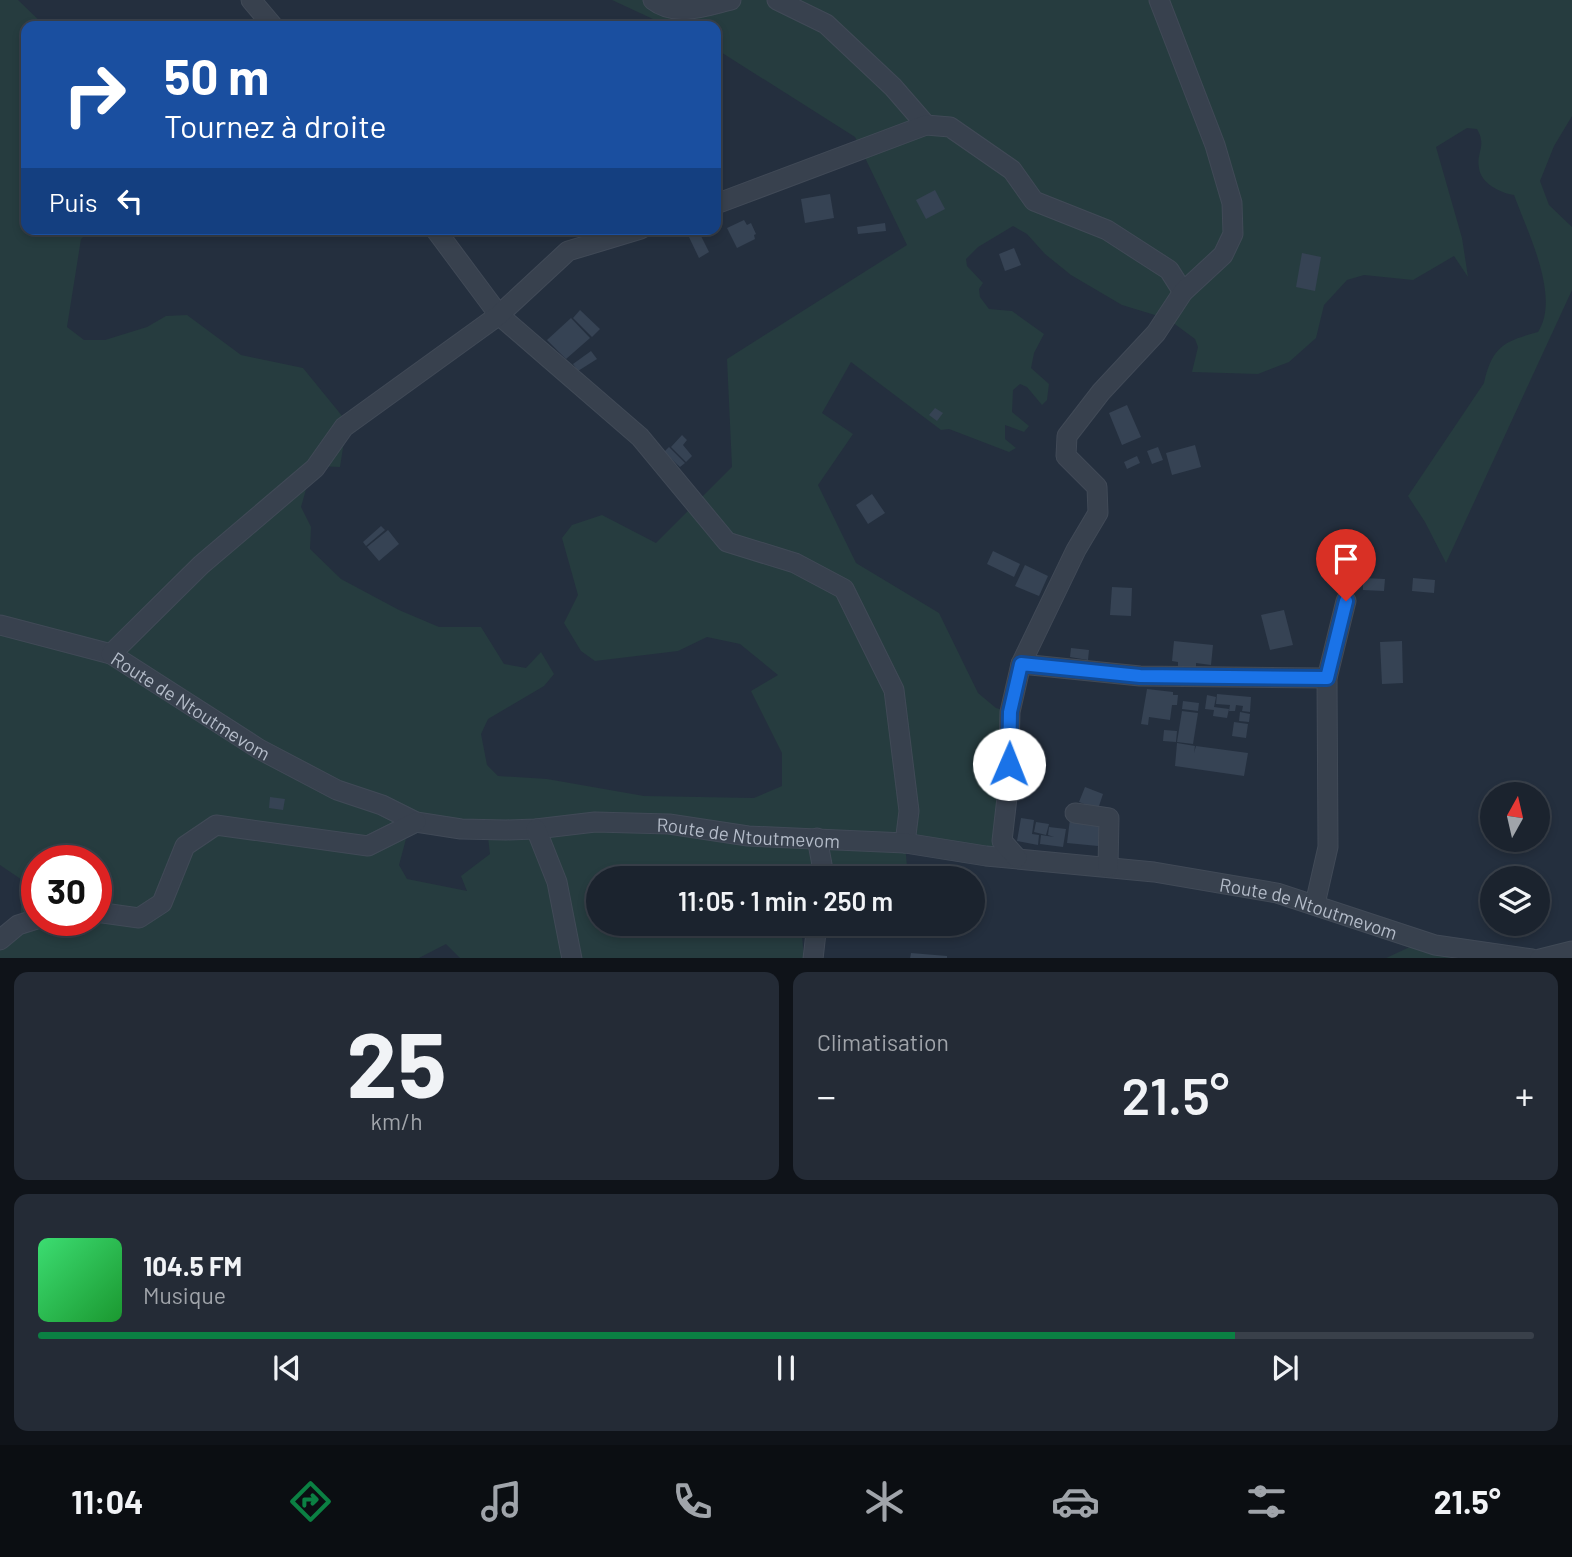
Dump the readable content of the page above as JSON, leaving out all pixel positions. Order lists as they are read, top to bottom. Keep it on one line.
{"streets":{"street":["Route de Ntoutmevom"]},"north":"top","page":{"turn":["50 m","Tournez à droite"],"then":"Puis","limit":"30","trip":"11:05 · 1 min · 250 m","tile":[["25","km/h"],"Climatisation"],"heat":["−","21.5°","+"],"song":["104.5 FM","Musique"],"tabs":["11:04","21.5°"]}}
